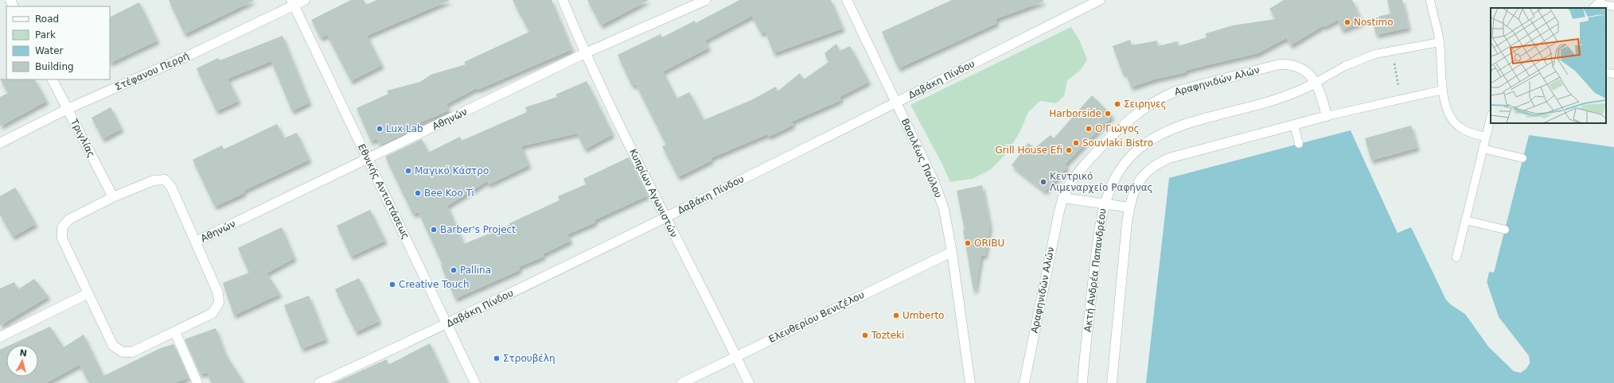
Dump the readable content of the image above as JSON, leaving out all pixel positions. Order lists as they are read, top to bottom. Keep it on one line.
{"streets":{"street":["Στέφανου Περρή","Δαβάκη Πίνδου","Αραφηνιδών Αλών","Αθηνών","Τριγλίας","Βασιλέως Παύλου","Εθνικής Αντιστάσεως","Κυπρίων Αγωνιστών","Ακτή Ανδρέα Παπανδρέου","Ελευθερίου Βενιζέλου"]},"crossings":[["Στέφανου Περρή","Τριγλίας"],["Στέφανου Περρή","Εθνικής Αντιστάσεως"],["Δαβάκη Πίνδου","Βασιλέως Παύλου"],["Δαβάκη Πίνδου","Εθνικής Αντιστάσεως"],["Δαβάκη Πίνδου","Κυπρίων Αγωνιστών"],["Αραφηνιδών Αλών","Ακτή Ανδρέα Παπανδρέου"],["Αθηνών","Εθνικής Αντιστάσεως"],["Αθηνών","Κυπρίων Αγωνιστών"],["Βασιλέως Παύλου","Ελευθερίου Βενιζέλου"],["Κυπρίων Αγωνιστών","Ελευθερίου Βενιζέλου"]],"places":["Nostimo","Σειρηνες","Harborside","Lux Lab","Ο Γιώγος","Souvlaki Bistro","Grill House Efi","Μαγικό Κάστρο","Κεντρικό Λιμεναρχείο Ραφήνας","Bee Koo Ti","Barber's Project","ORIBU","Pallina","Creative Touch","Umberto","Tozteki","Στρουβέλη"],"legend":["Road","Park","Water","Building"],"north":"top"}
